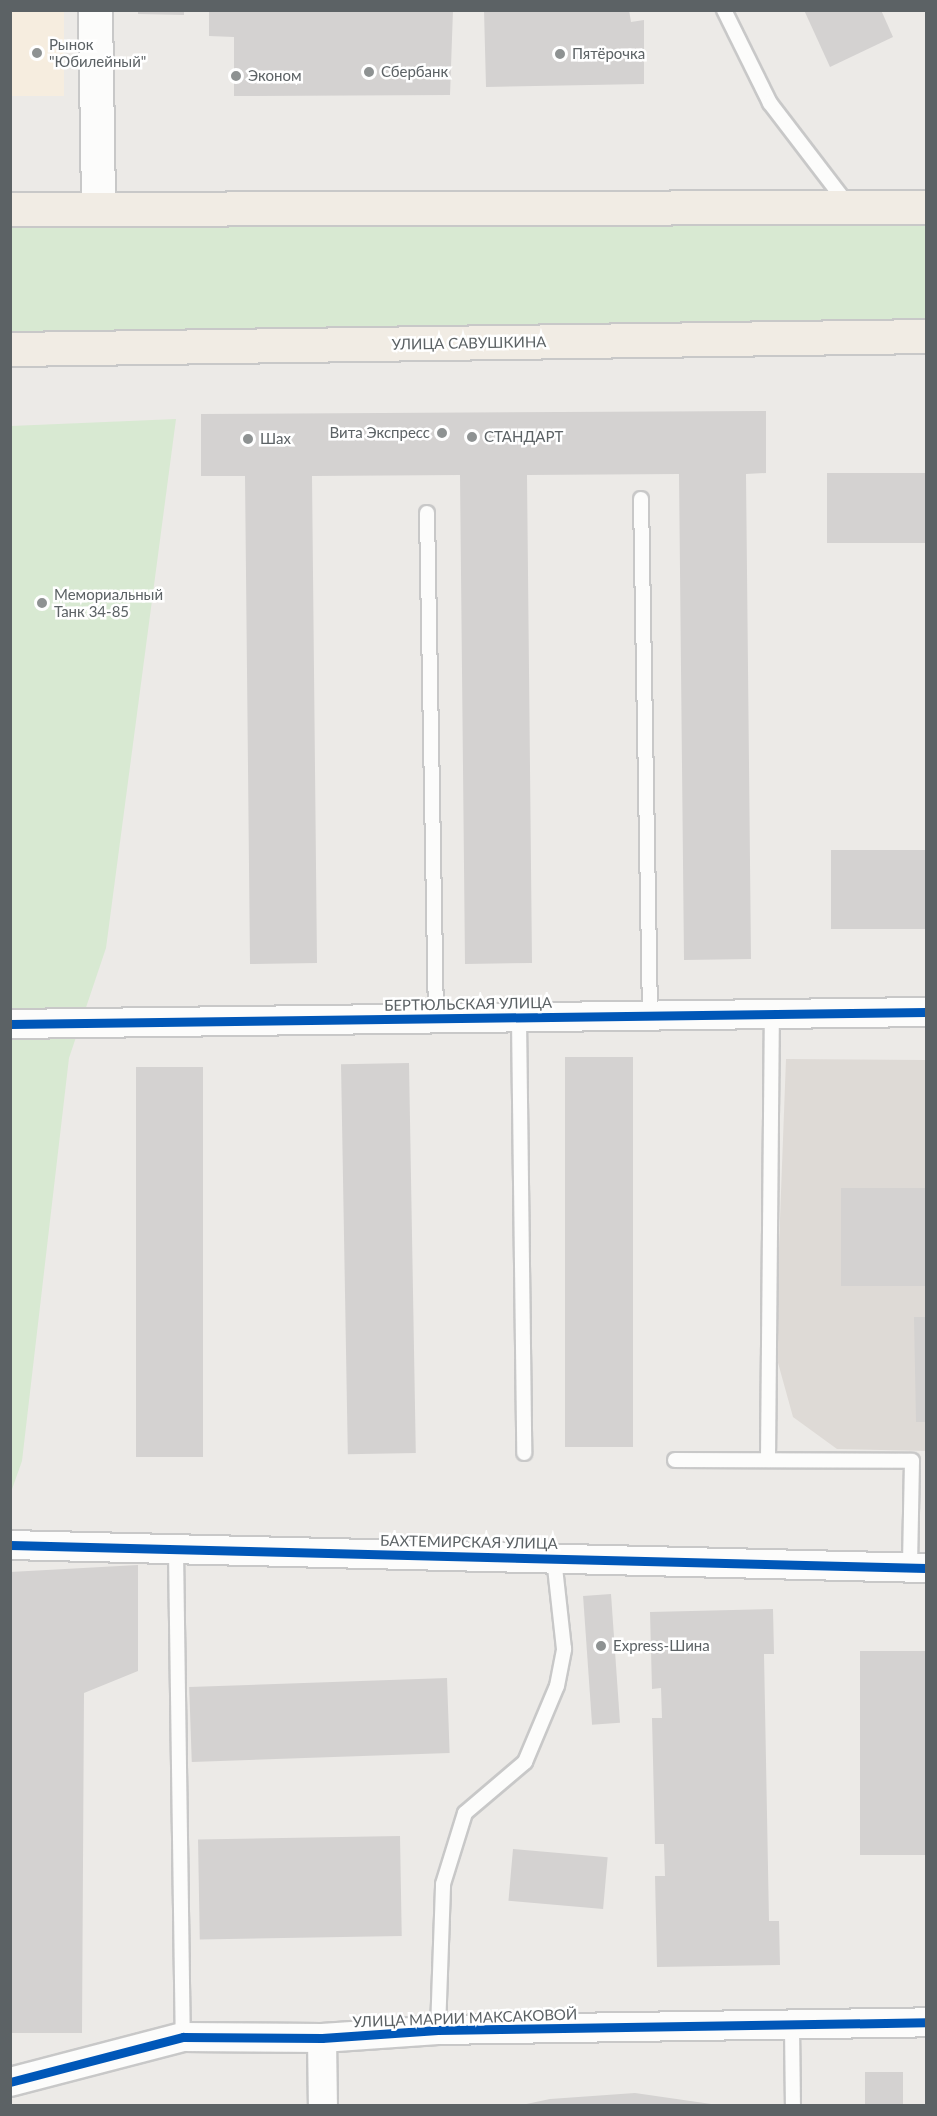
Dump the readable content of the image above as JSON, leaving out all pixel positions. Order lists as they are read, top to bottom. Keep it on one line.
{"streets":{"highway":["УЛИЦА САВУШКИНА"],"street":["БЕРТЮЛЬСКАЯ УЛИЦА","БАХТЕМИРСКАЯ УЛИЦА","УЛИЦА МАРИИ МАКСАКОВОЙ"]},"places":["Рынок \"Юбилейный\"","Пятёрочка","Сбербанк","Эконом","Вита Экспресс","СТАНДАРТ","Шах","Мемориальный Танк 34-85","Express-Шина"]}
